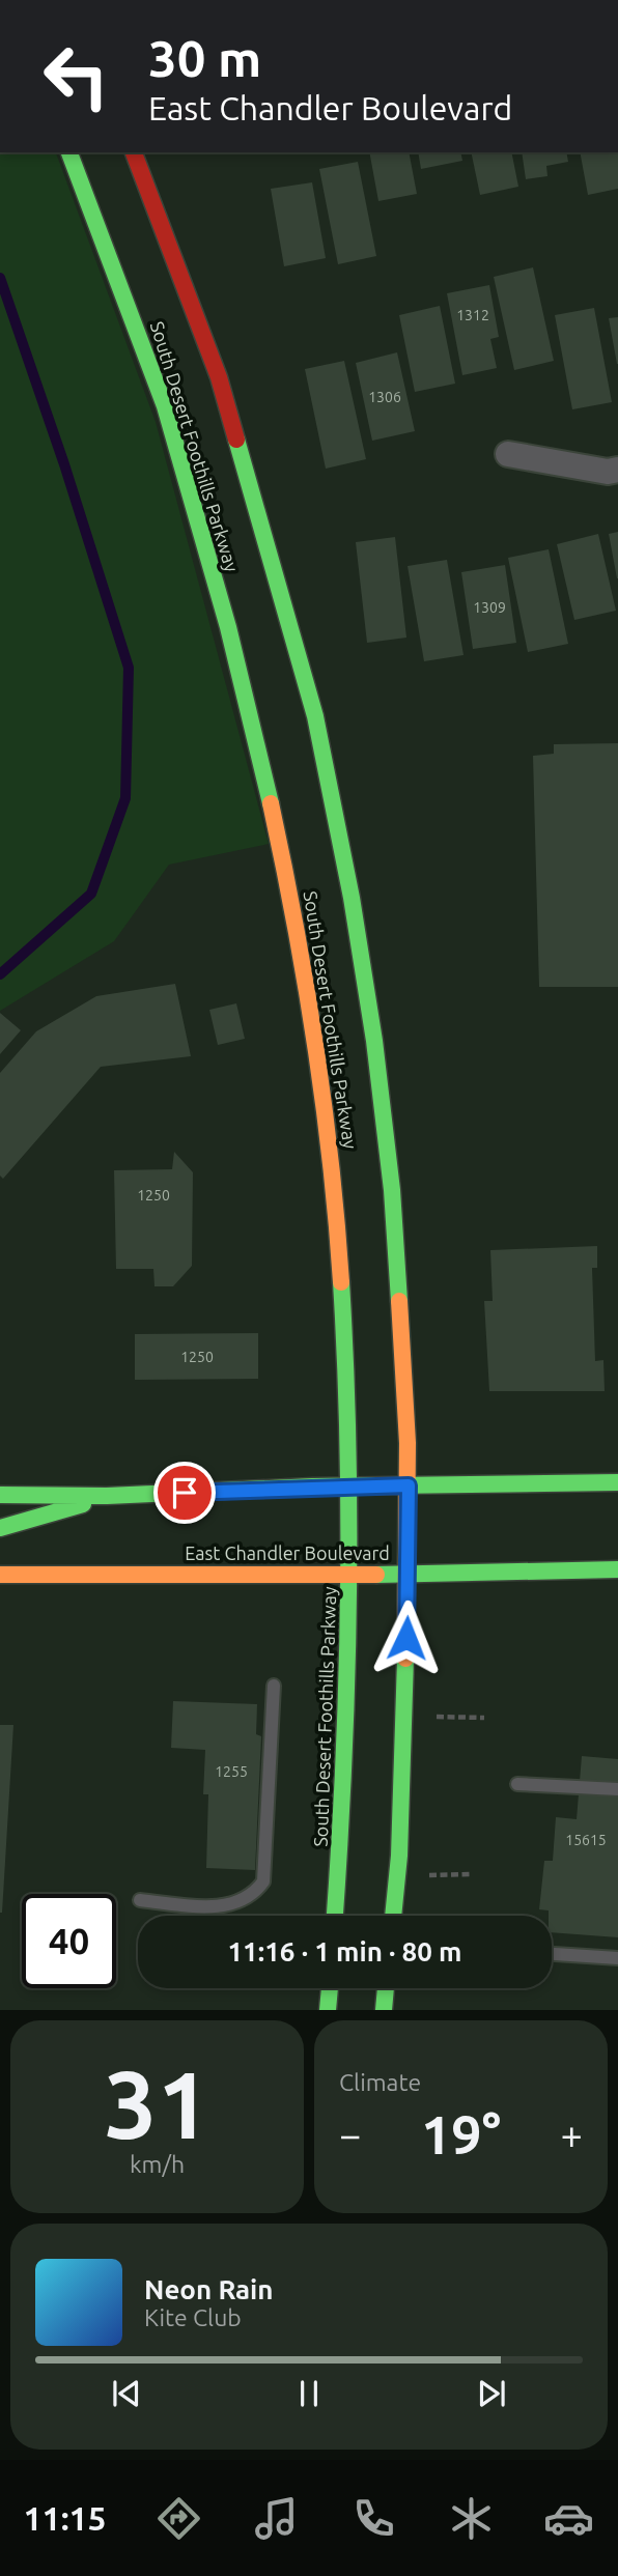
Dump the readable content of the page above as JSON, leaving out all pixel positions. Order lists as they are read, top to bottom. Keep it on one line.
{"streets":{"street":["South Desert Foothills Parkway","East Chandler Boulevard"]},"crossings":[["South Desert Foothills Parkway","East Chandler Boulevard"]],"house_numbers":["1312","1306","1309","1250","1250","1255","15615"],"page":{"turn":["30 m","East Chandler Boulevard"],"limit":"40","trip":"11:16 · 1 min · 80 m","tile":[["31","km/h"],"Climate"],"heat":["−","19°","+"],"song":["Neon Rain","Kite Club"],"tabs":"11:15"}}
